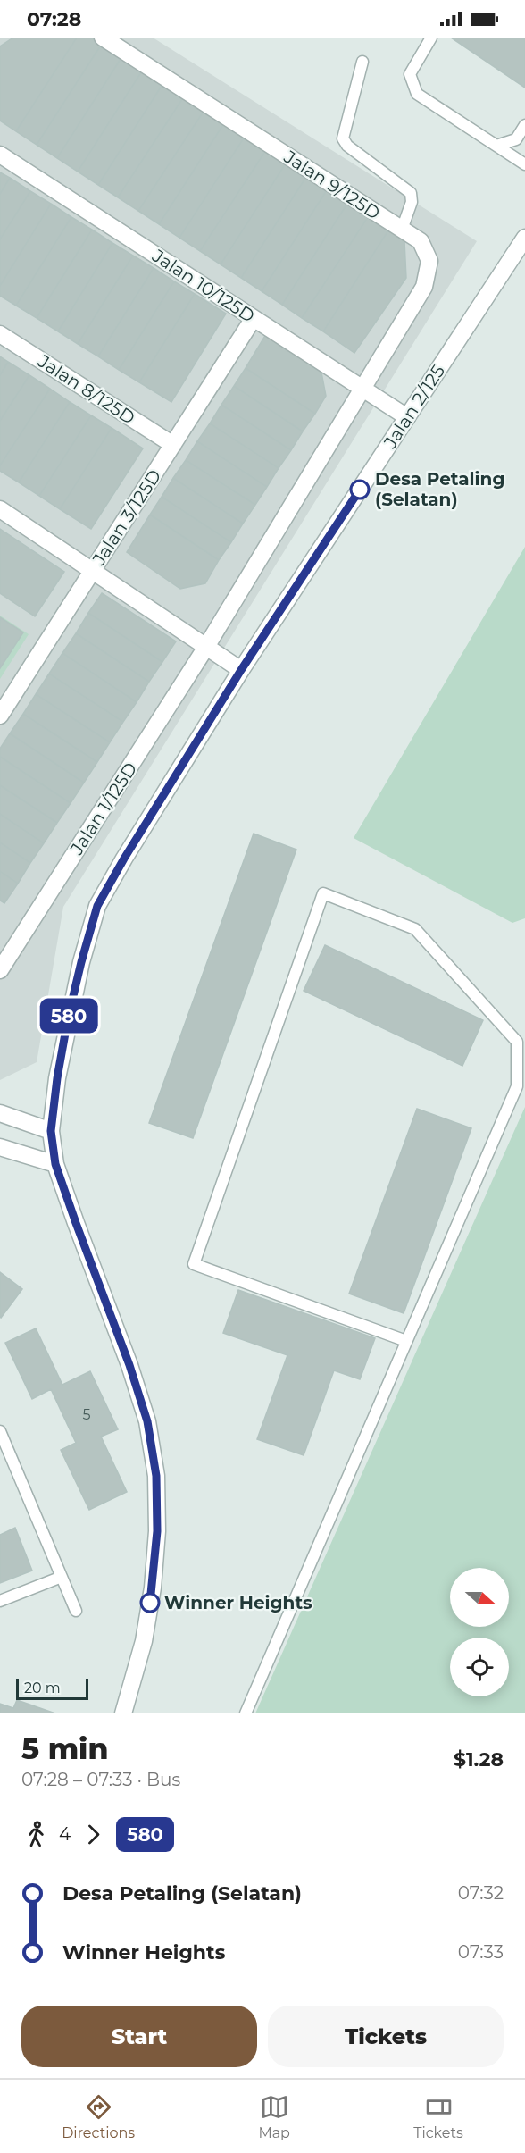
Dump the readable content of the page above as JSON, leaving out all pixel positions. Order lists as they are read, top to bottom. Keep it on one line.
{"streets":{"street":["Jalan 9/125D","Jalan 10/125D","Jalan 8/125D","Jalan 2/125","Jalan 3/125D","Jalan 1/125D"]},"crossings":[["Jalan 9/125D","Jalan 10/125D"],["Jalan 10/125D","Jalan 2/125"],["Jalan 10/125D","Jalan 3/125D"],["Jalan 8/125D","Jalan 3/125D"]],"places":["Desa Petaling (Selatan)","Winner Heights"],"lines":["bus line 580"],"house_numbers":["5"],"scale_bar":"20 m","north":"right","page":{"status":"07:28","on_map":"580","scale":"20 m","heading":["5 min","07:28 – 07:33 · Bus","$1.28"],"legs":["4","580"],"list":[{"name":"Desa Petaling (Selatan)","value":"07:32"},{"name":"Winner Heights","value":"07:33"}],"buttons":["Start","Tickets"],"tabs":["Directions","Map","Tickets"]}}
